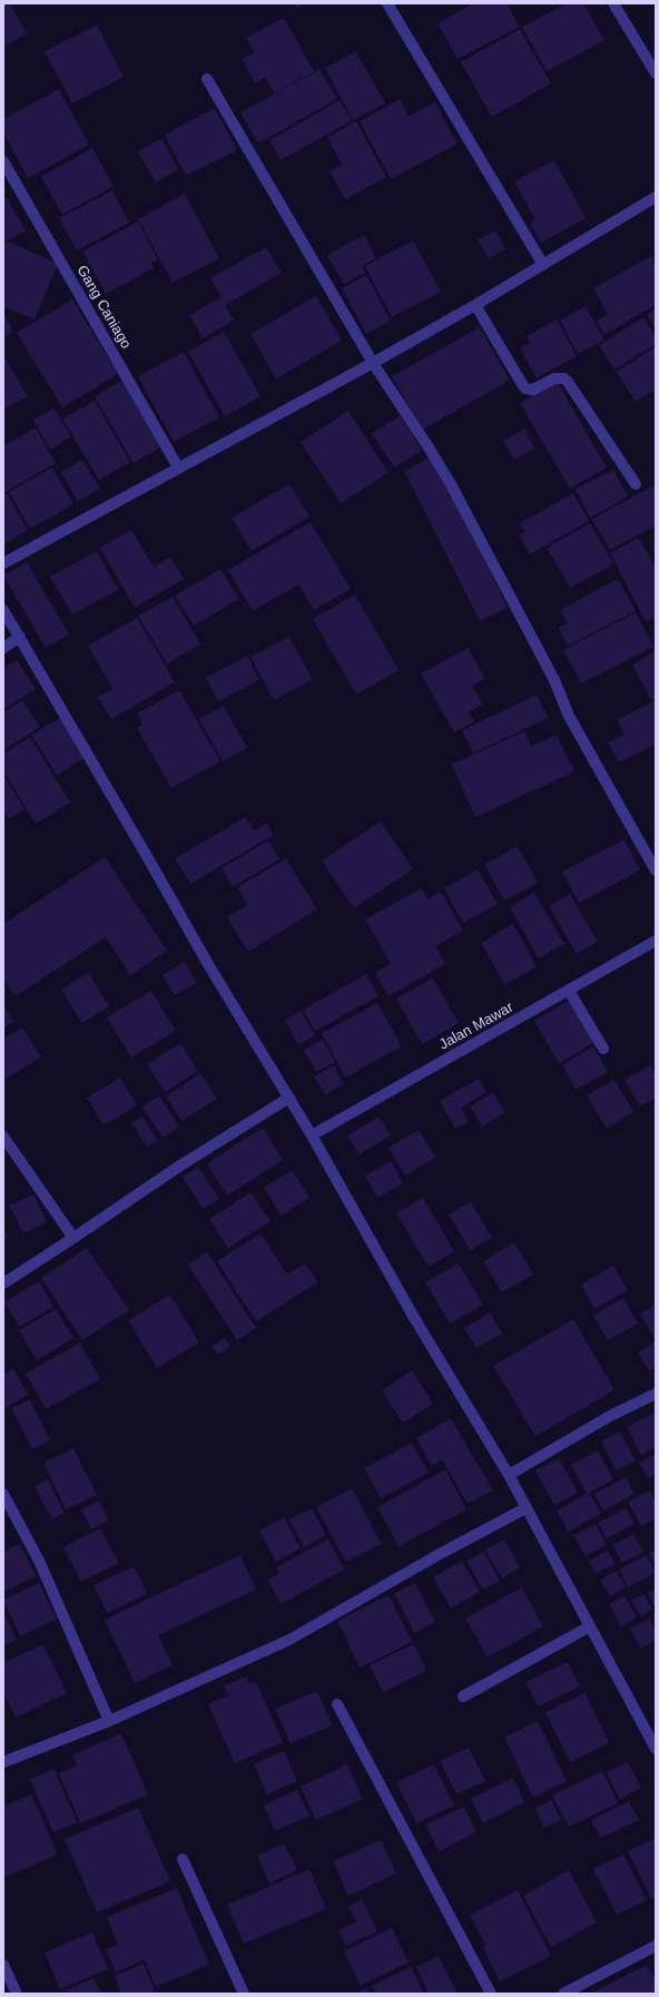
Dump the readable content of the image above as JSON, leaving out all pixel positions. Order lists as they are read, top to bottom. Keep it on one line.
{"streets":{"street":["Gang Caniago","Jalan Mawar"]}}
